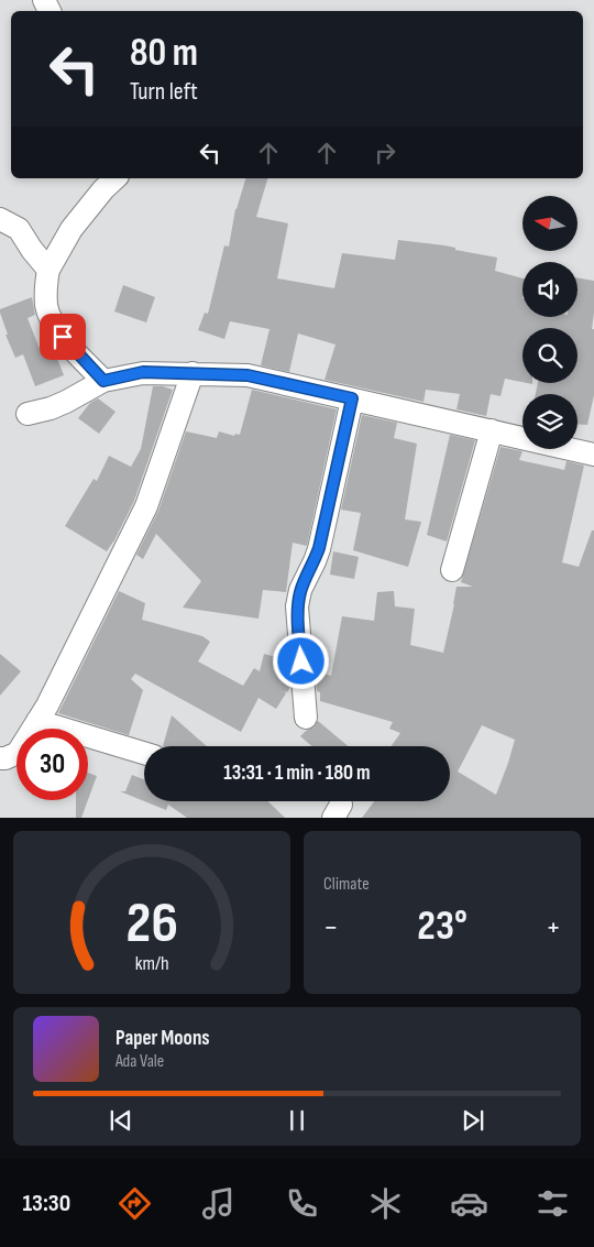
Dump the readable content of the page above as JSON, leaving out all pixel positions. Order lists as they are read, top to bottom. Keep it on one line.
{"north":"left","page":{"turn":["80 m","Turn left"],"limit":"30","trip":"13:31 · 1 min · 180 m","tile":"Climate","heat":["−","23°","+"],"song":["Paper Moons","Ada Vale"],"tabs":"13:30","gauge":["26","km/h"]}}
